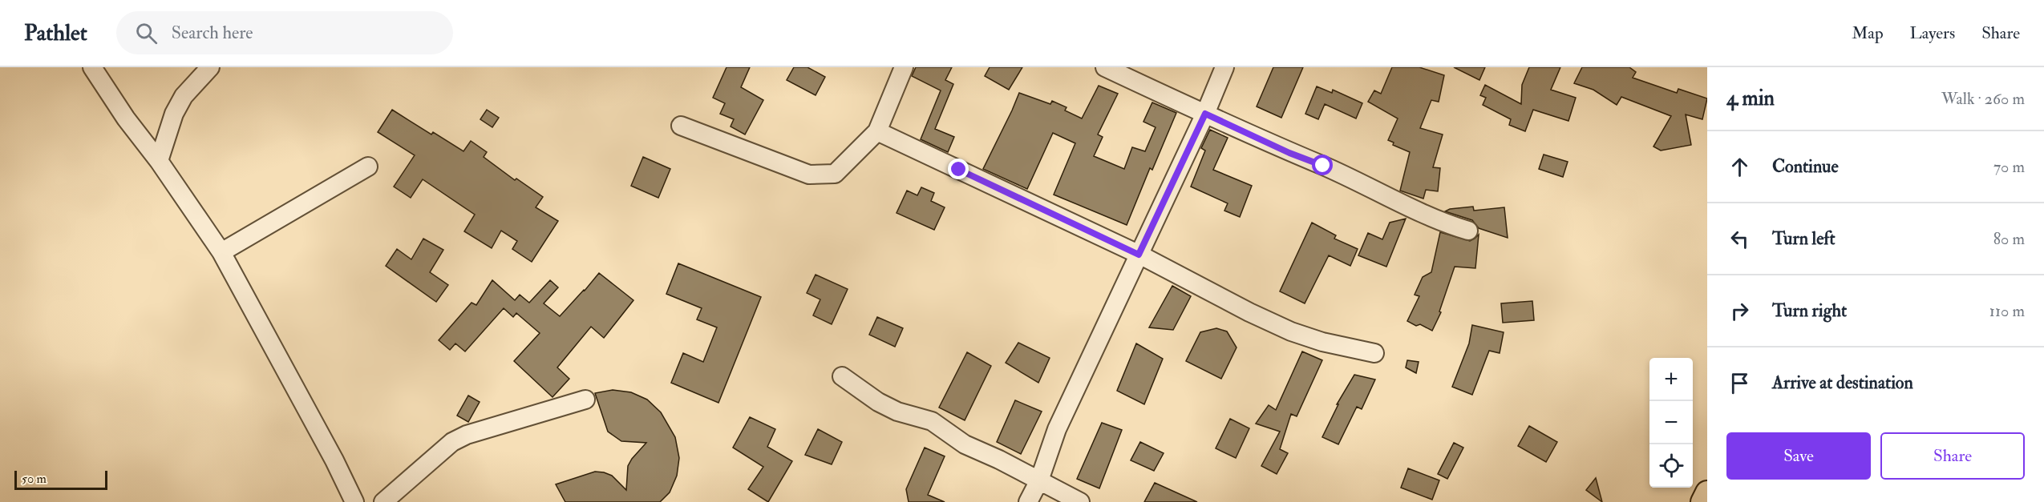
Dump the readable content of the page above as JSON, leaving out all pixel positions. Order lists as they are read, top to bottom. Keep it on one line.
{"scale_bar":"50 m","page":{"header":"Pathlet","search":"Search here","nav":["Map","Layers","Share"],"heading":["4 min","Walk · 260 m"],"list":[["Continue","70 m"],["Turn left","80 m"],["Turn right","110 m"],"Arrive at destination"],"map_buttons":["+","−"],"buttons":["Save","Share"],"scale":"50 m"}}
